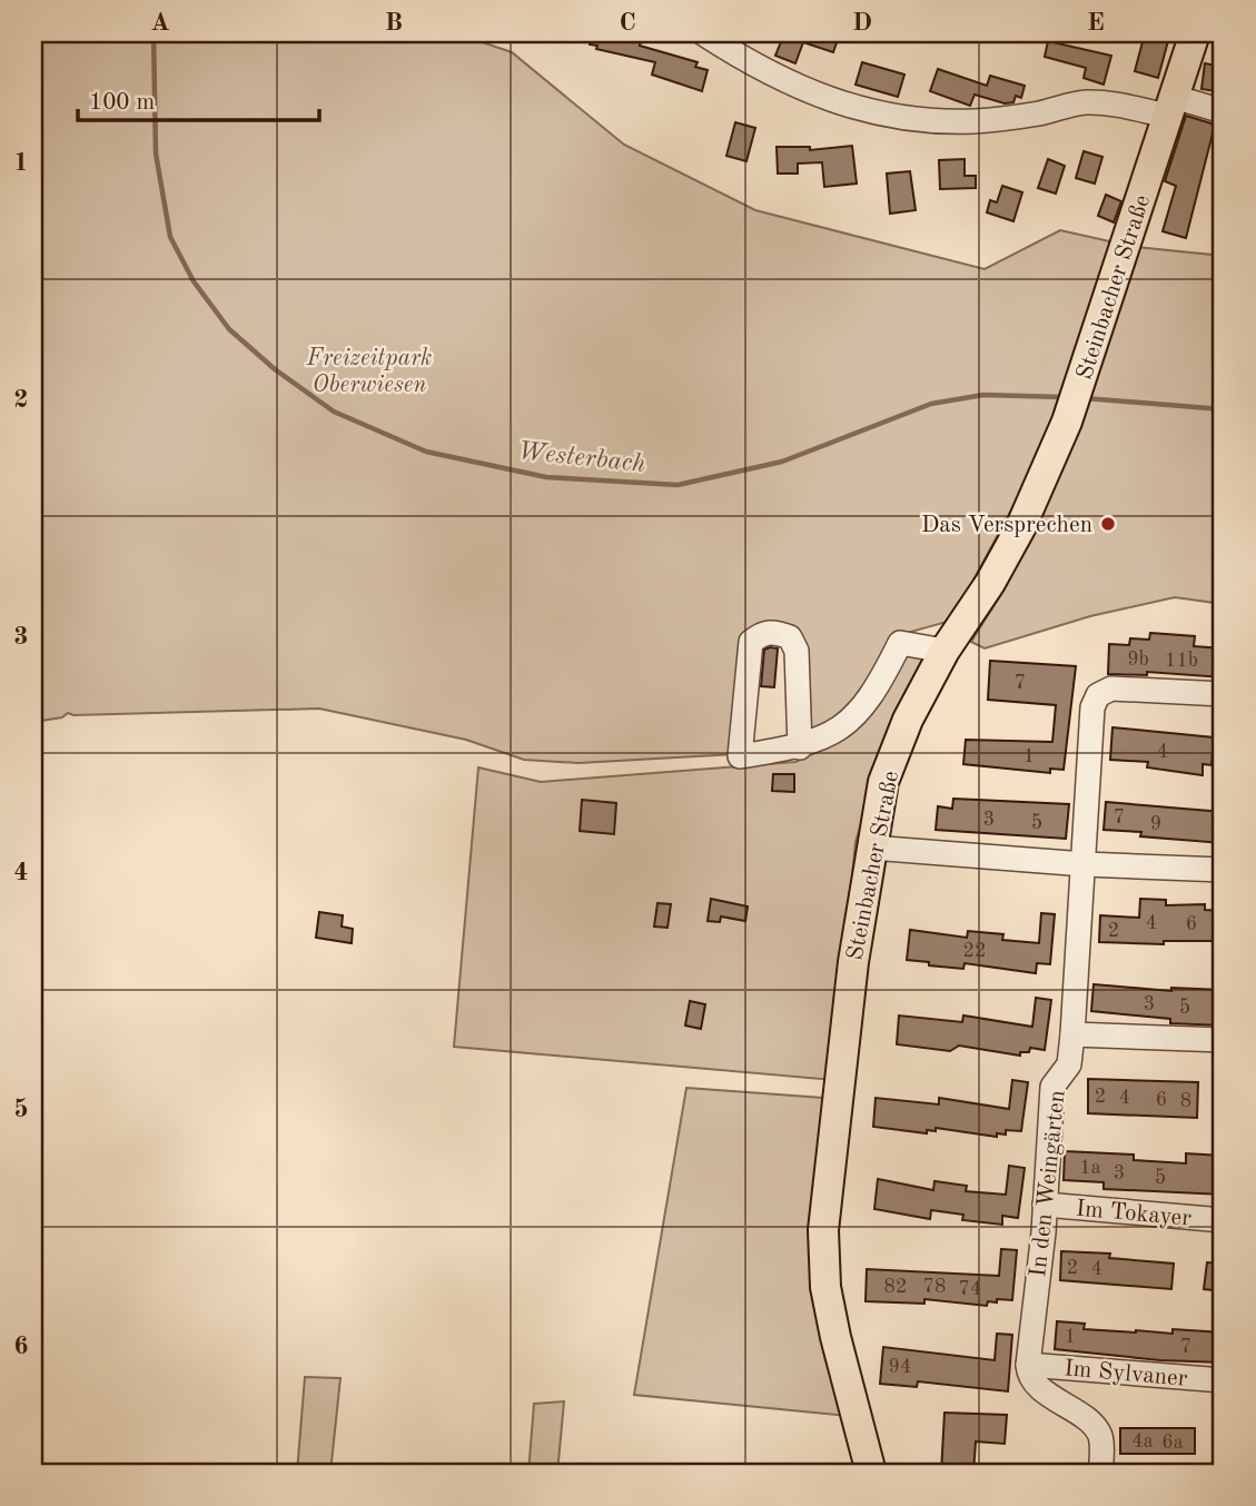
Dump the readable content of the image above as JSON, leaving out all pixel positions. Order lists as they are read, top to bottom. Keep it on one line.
{"streets":{"main road":["Steinbacher Straße"],"street":["In den Weingärten","Im Tokayer","Im Sylvaner"]},"crossings":[["In den Weingärten","Im Tokayer"],["In den Weingärten","Im Sylvaner"]],"water":["Westerbach"],"parks":["Freizeitpark Oberwiesen"],"places":["Das Versprechen"],"house_numbers":["9b","11b","7","4","1","7","3","5","9","4","6","2","22","3","5","2","4","6","8","1a","3","5","2","4","82","78","74","1","7","94","4a","6a"],"scale_bar":"100 m","grid":{"columns":["A","B","C","D","E"],"rows":["1","2","3","4","5","6"]}}
